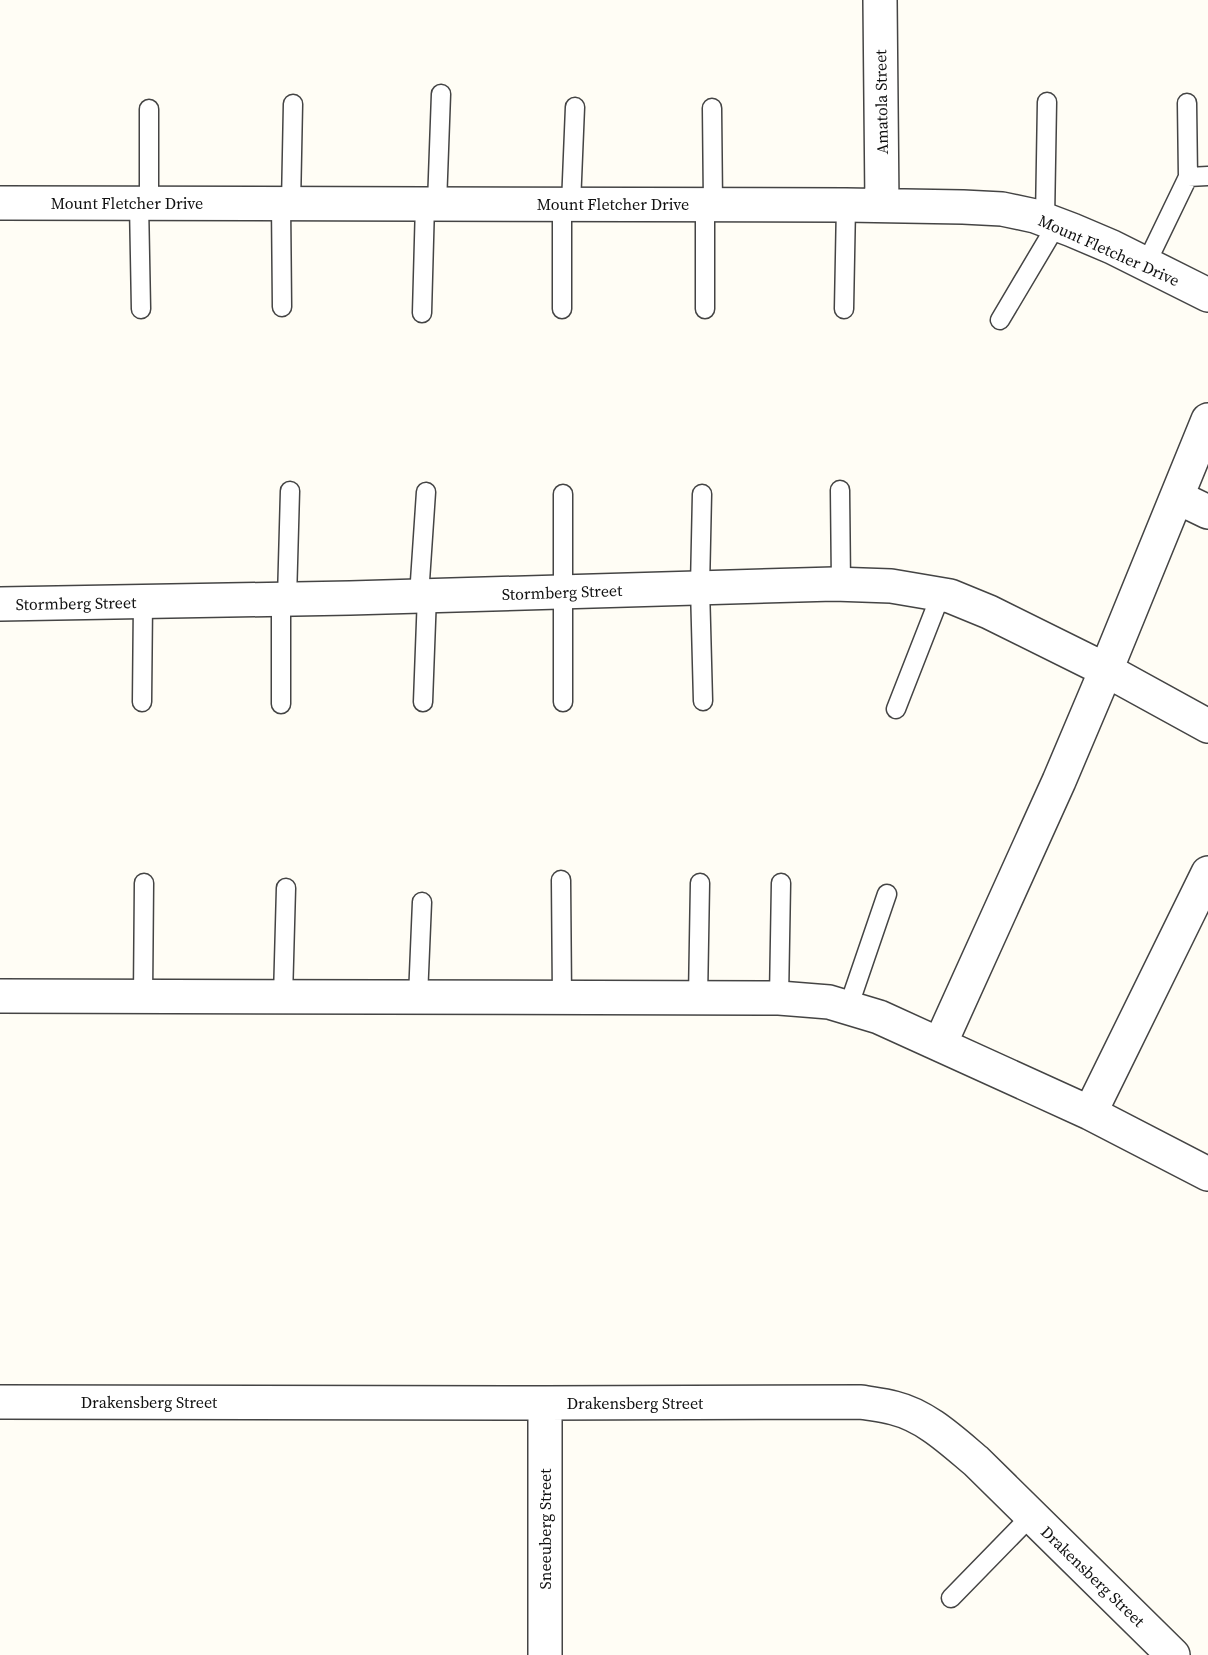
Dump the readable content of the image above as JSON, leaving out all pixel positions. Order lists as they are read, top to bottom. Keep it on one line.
{"streets":{"street":["Amatola Street","Mount Fletcher Drive","Stormberg Street","Drakensberg Street","Sneeuberg Street"]},"crossings":[["Amatola Street","Mount Fletcher Drive"],["Drakensberg Street","Sneeuberg Street"]]}
